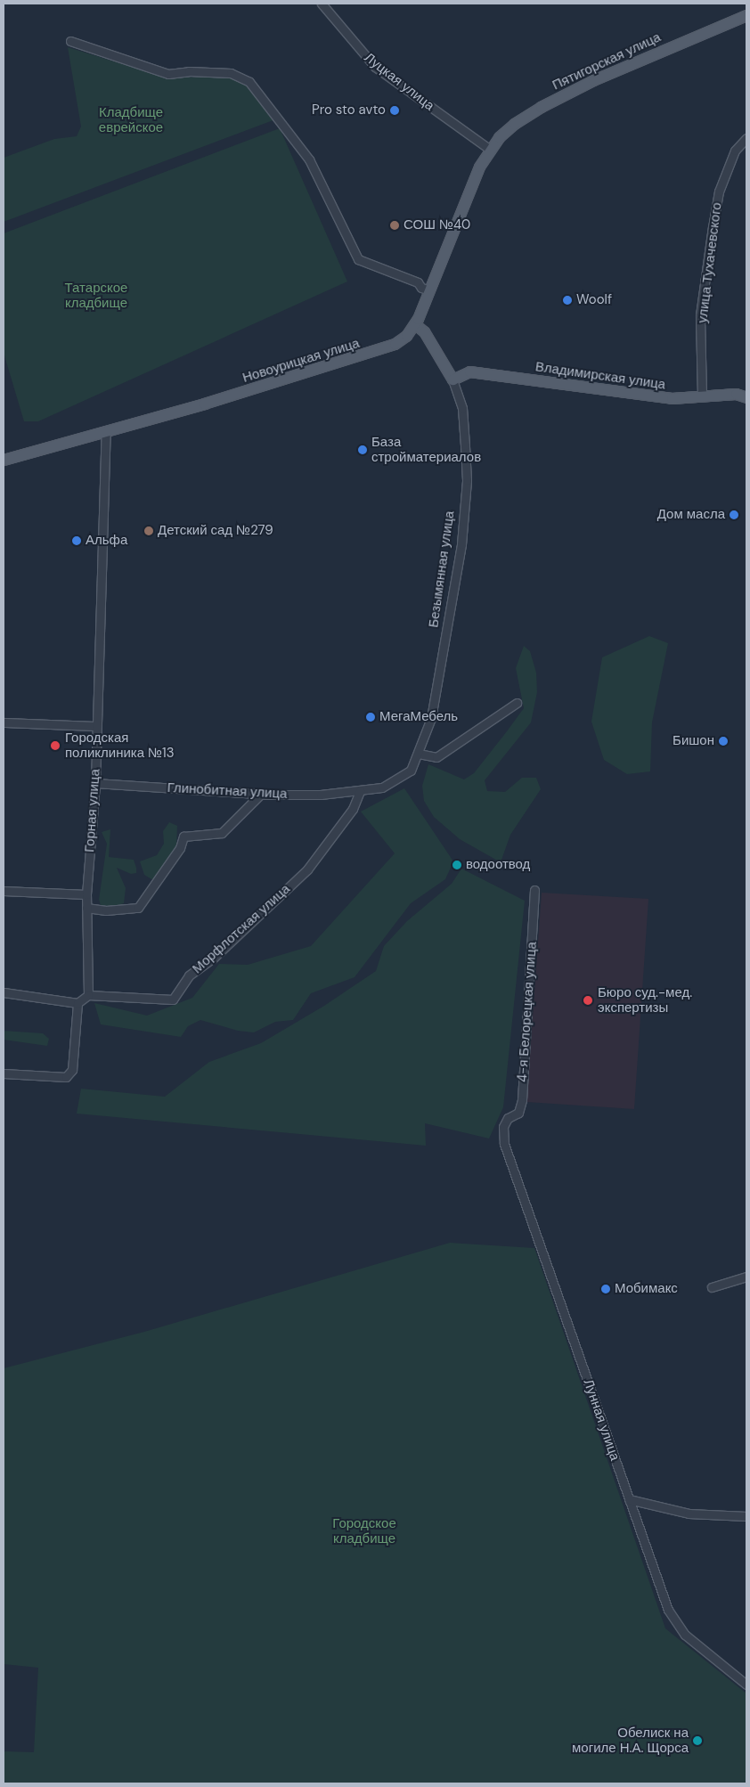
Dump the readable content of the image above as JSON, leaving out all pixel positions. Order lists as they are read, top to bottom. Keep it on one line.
{"streets":{"main road":["Пятигорская улица","Новоурицкая улица","Владимирская улица","Безымянная улица"],"street":["Луцкая улица","улица Тухачевского","Глинобитная улица","Горная улица","Морфлотская улица","4-я Белорецкая улица","Лунная улица"]},"crossings":[["Пятигорская улица","Луцкая улица"],["Пятигорская улица","Новоурицкая улица"],["Луцкая улица","Новоурицкая улица"],["улица Тухачевского","Владимирская улица"],["Новоурицкая улица","Безымянная улица"],["Новоурицкая улица","Горная улица"],["Владимирская улица","Безымянная улица"],["Безымянная улица","Глинобитная улица"],["Безымянная улица","Морфлотская улица"],["Глинобитная улица","Горная улица"],["Глинобитная улица","Морфлотская улица"],["Горная улица","Морфлотская улица"],["4-я Белорецкая улица","Лунная улица"]],"parks":["Кладбище еврейское","Татарское кладбище","Городское кладбище"],"places":["Pro sto avto","СОШ №40","Woolf","База стройматериалов","Дом масла","Детский сад №279","Альфа","МегаМебель","Бишон","Городская поликлиника №13","водоотвод","Бюро суд.-мед. экспертизы","Мобимакс","Обелиск на могиле Н.А. Щорса"]}
